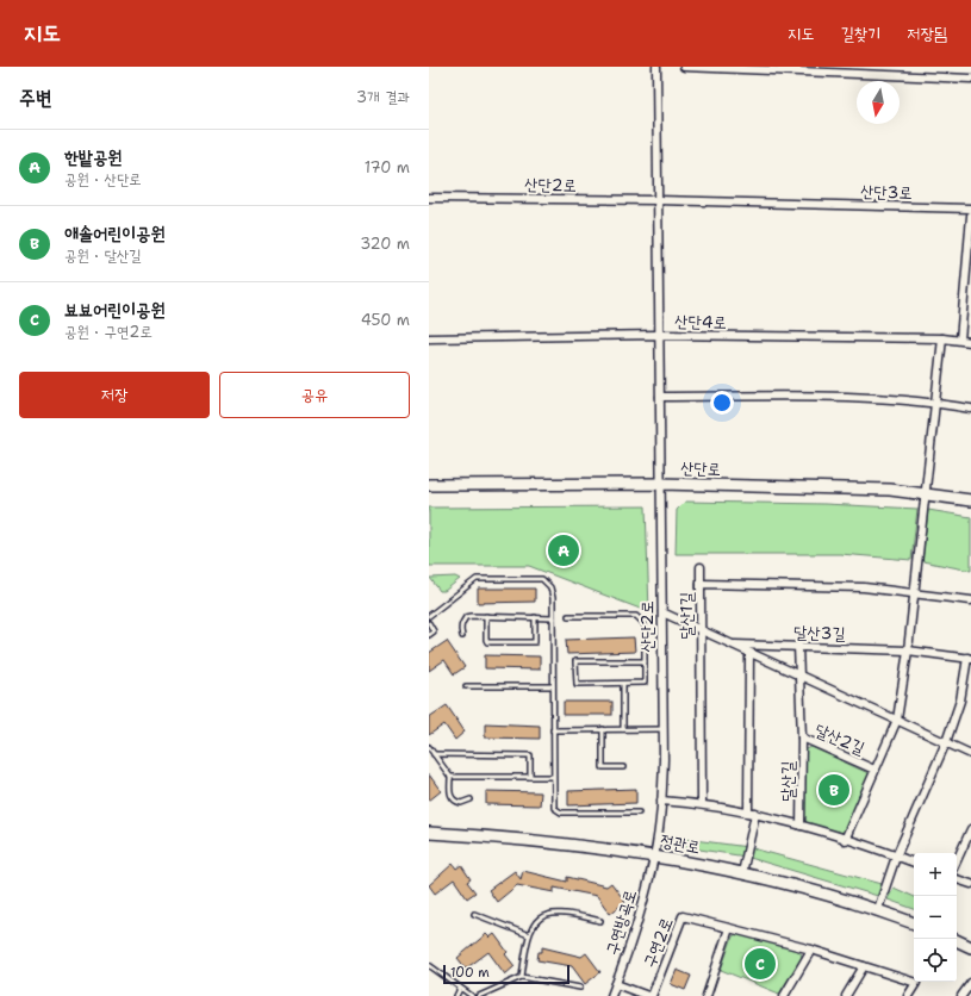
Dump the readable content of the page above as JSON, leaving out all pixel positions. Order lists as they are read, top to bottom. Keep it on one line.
{"streets":{"street":["산단2로","산단3로","산단4로","산단로","달산1길","달산3길","달산2길","달산길","정관로","구연방곡로","구연2로"]},"crossings":[["산단2로","산단3로"],["산단2로","산단4로"],["산단2로","산단로"],["산단2로","달산길"],["산단2로","정관로"],["산단2로","구연방곡로"],["달산1길","달산길"],["달산3길","달산2길"],["달산2길","달산길"],["정관로","구연방곡로"]],"scale_bar":"100 m","north":"bottom","page":{"header":"지도","nav":["지도","길찾기","저장됨"],"heading":["주변","3개 결과"],"list":[{"mark":"A","name":"한밭공원","note":"공원 · 산단로","value":"170 m"},{"mark":"B","name":"애솔어린이공원","note":"공원 · 달산길","value":"320 m"},{"mark":"C","name":"뵤뵤어린이공원","note":"공원 · 구연2로","value":"450 m"}],"buttons":["저장","공유"],"pins":["A","B","C"],"map_buttons":["+","−"],"scale":"100 m"}}
